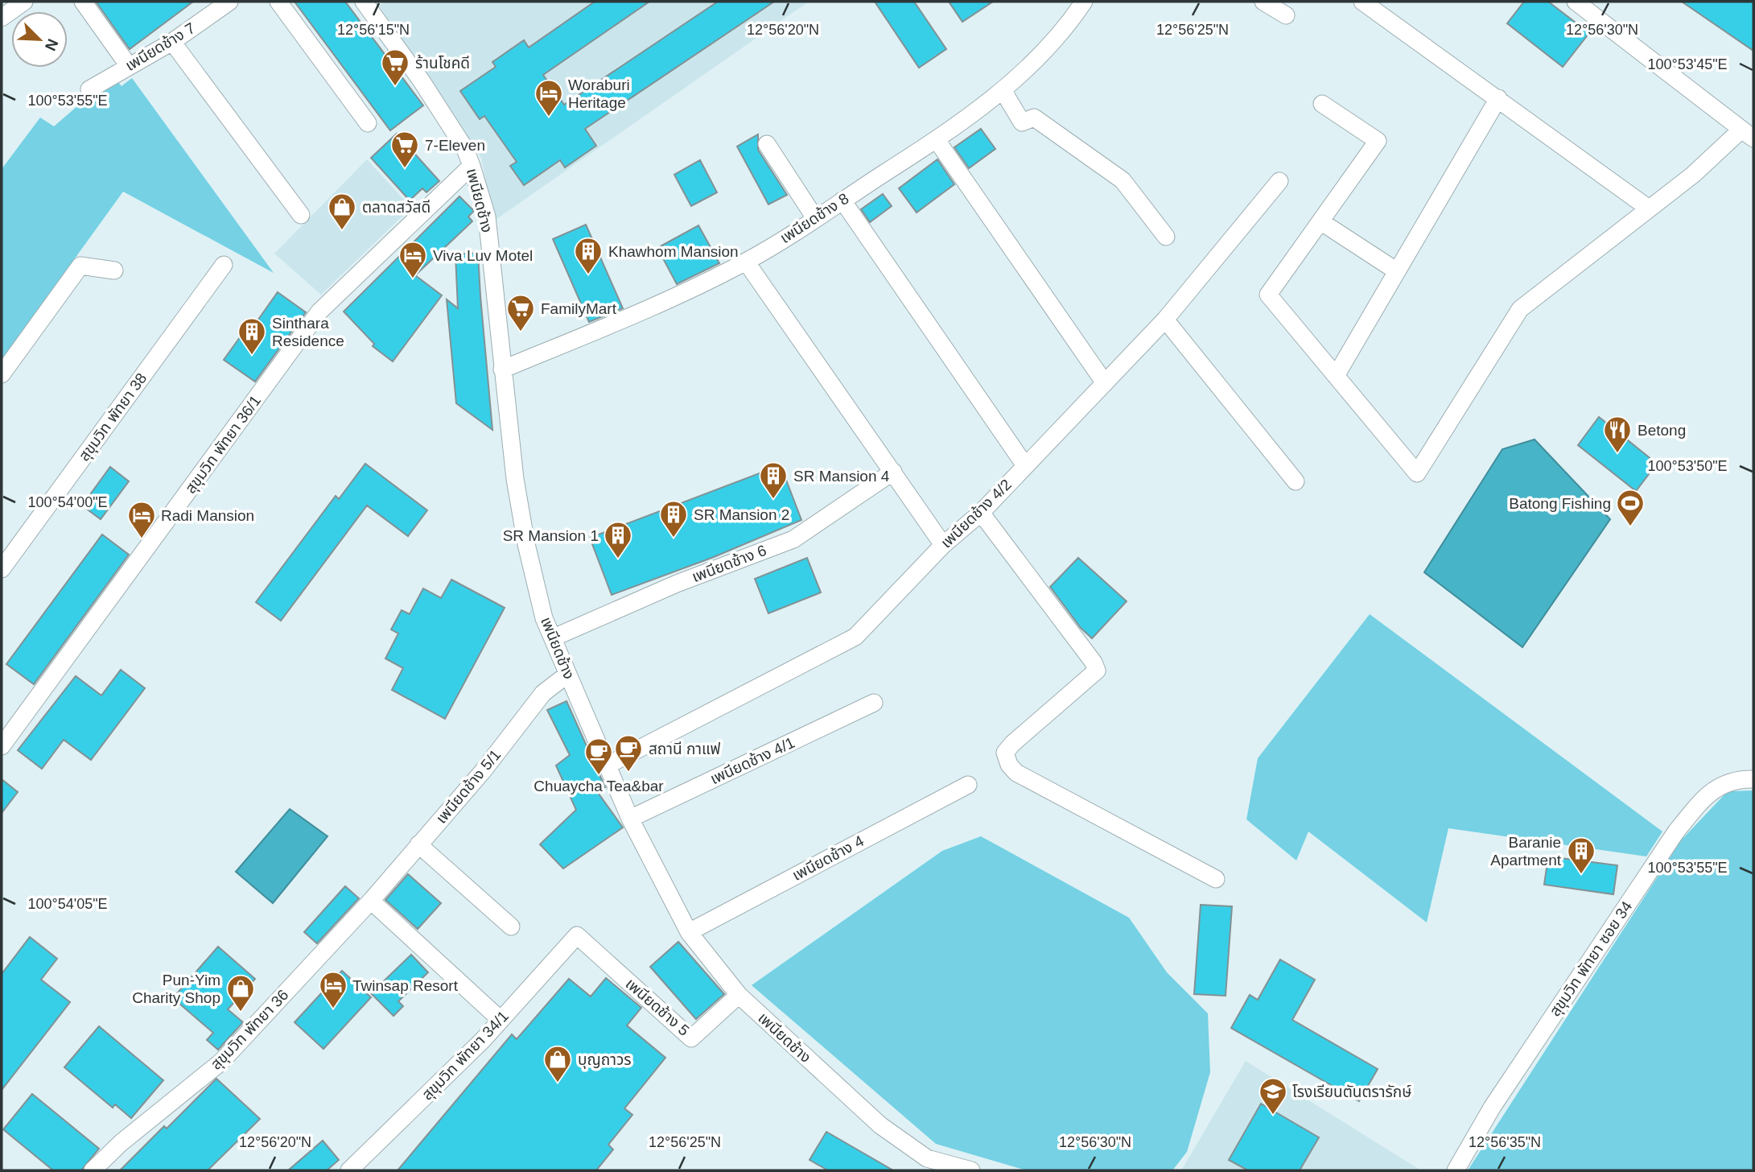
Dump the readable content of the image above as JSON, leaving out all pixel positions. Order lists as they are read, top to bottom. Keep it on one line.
{"streets":{"street":["เพนียดช้าง 7","เพนียดช้าง","เพนียดช้าง 8","สุขุมวิท พัทยา 38","สุขุมวิท พัทยา 36/1","เพนียดช้าง 4/2","เพนียดช้าง 6","เพนียดช้าง 4/1","เพนียดช้าง 5/1","เพนียดช้าง 4","สุขุมวิท พัทยา ซอย 34","เพนียดช้าง 5","สุขุมวิท พัทยา 36","สุขุมวิท พัทยา 34/1"]},"crossings":[["เพนียดช้าง","เพนียดช้าง 8"],["เพนียดช้าง","สุขุมวิท พัทยา 36/1"],["เพนียดช้าง","เพนียดช้าง 4/2"],["เพนียดช้าง","เพนียดช้าง 6"],["เพนียดช้าง","เพนียดช้าง 4/1"],["เพนียดช้าง","เพนียดช้าง 5/1"],["เพนียดช้าง","เพนียดช้าง 4"],["เพนียดช้าง","เพนียดช้าง 5"],["เพนียดช้าง 5/1","สุขุมวิท พัทยา 36"],["เพนียดช้าง 5","สุขุมวิท พัทยา 34/1"]],"places":{"supermarket":["ร้านโชคดี","7-Eleven","FamilyMart"],"hotel":["Woraburi Heritage","Viva Luv Motel","Radi Mansion","Twinsap Resort"],"shop":["ตลาดสวัสดี","Pun-Yim Charity Shop","บุญถาวร"],"building":["Khawhom Mansion","Sinthara Residence","SR Mansion 4","SR Mansion 2","SR Mansion 1","Baranie Apartment"],"restaurant":["Betong"],"sports":["Batong Fishing"],"cafe":["สถานี กาแฟ","Chuaycha Tea&bar"],"school or university":["โรงเรียนตันตรารักษ์"]},"north":"bottom right","coordinates":["12°56'15\"N","12°56'20\"N","12°56'25\"N","12°56'30\"N","100°53'45\"E","100°53'55\"E","100°53'50\"E","100°54'00\"E","100°54'05\"E","12°56'35\"N"]}
